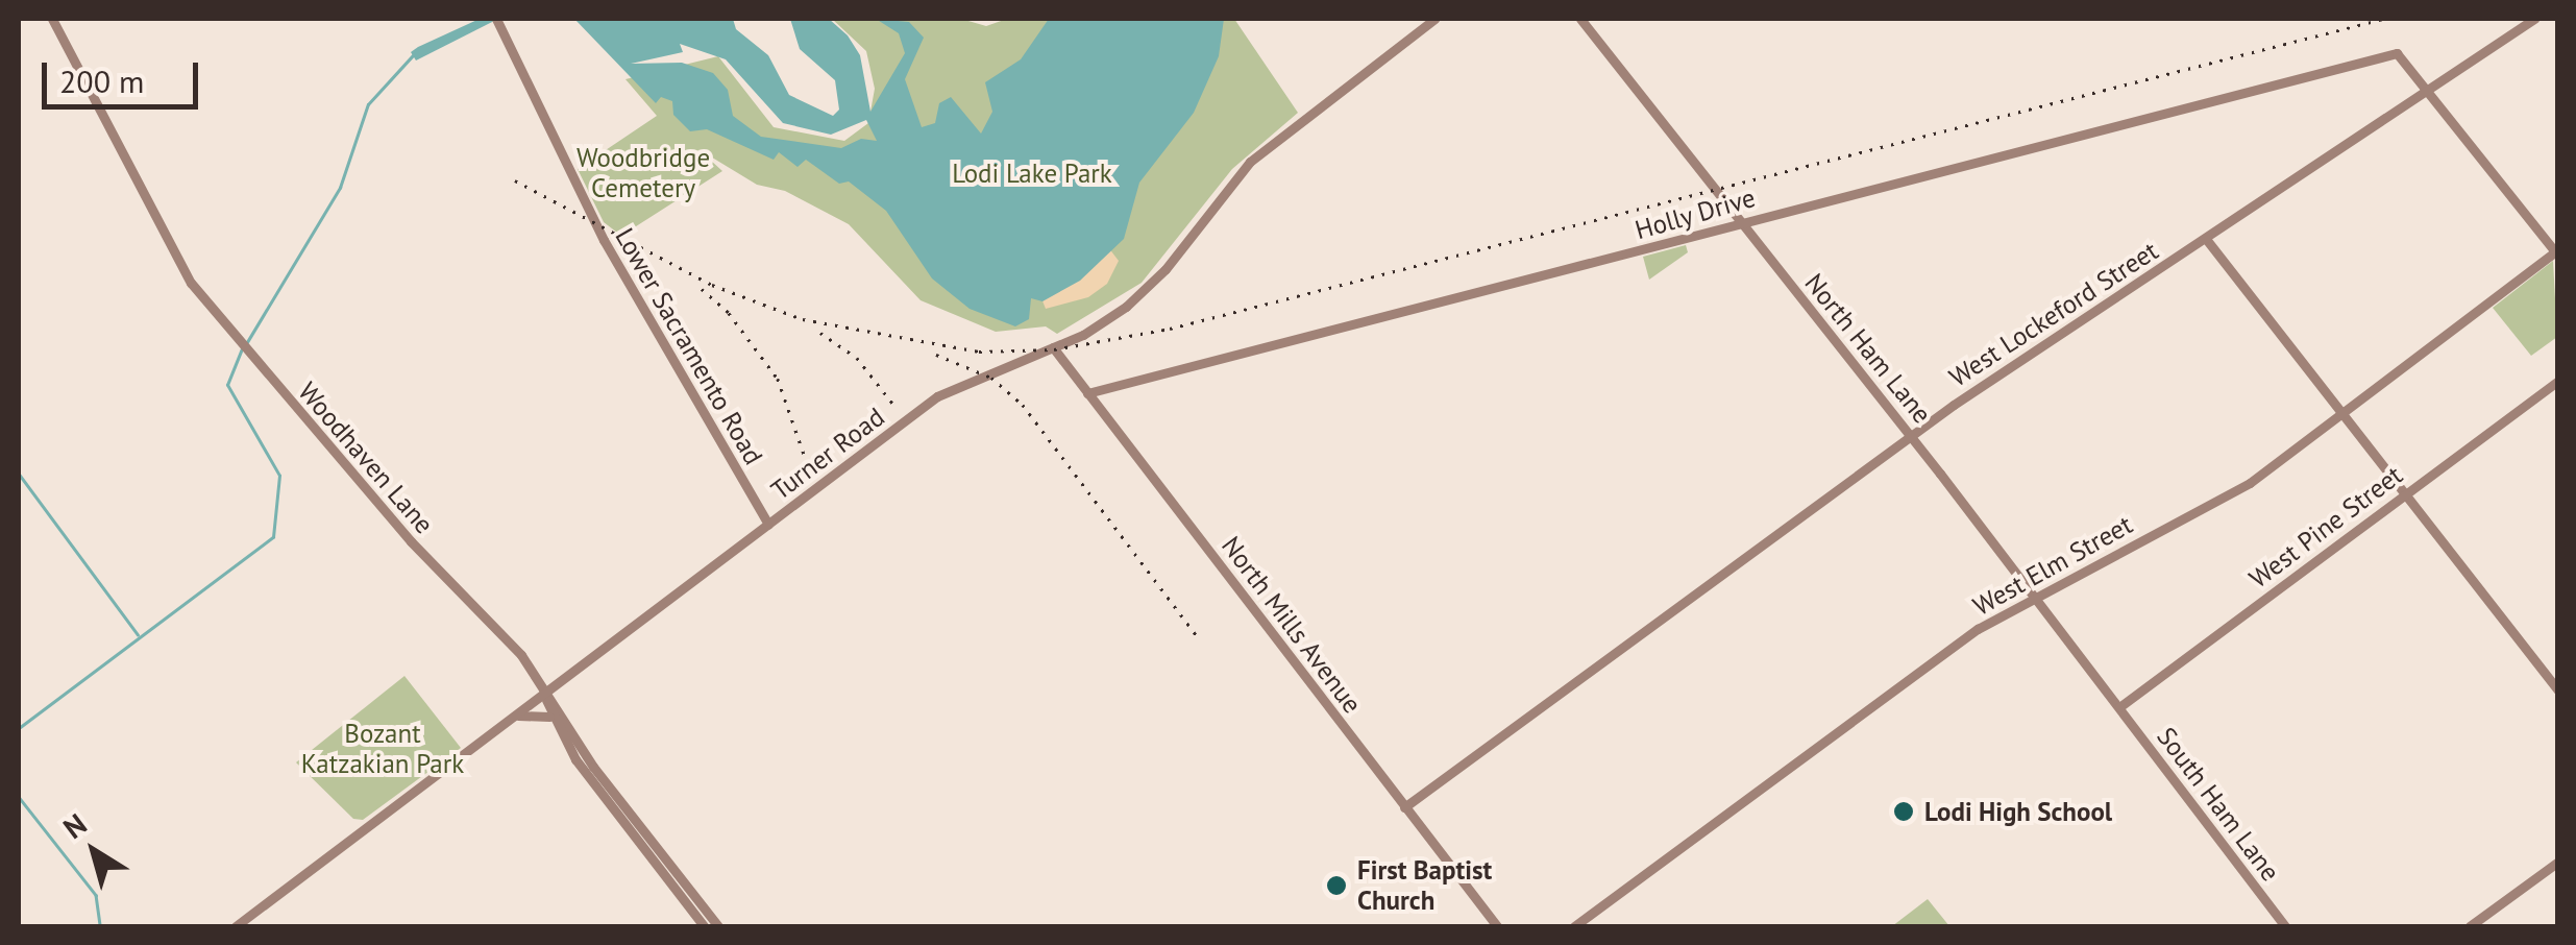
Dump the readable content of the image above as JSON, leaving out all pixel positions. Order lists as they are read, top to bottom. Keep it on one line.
{"streets":{"street":["Holly Drive","West Lockeford Street","Lower Sacramento Road","North Ham Lane","Turner Road","Woodhaven Lane","West Pine Street","West Elm Street","North Mills Avenue","South Ham Lane"]},"crossings":[["Holly Drive","West Lockeford Street"],["Holly Drive","North Ham Lane"],["Holly Drive","North Mills Avenue"],["West Lockeford Street","North Ham Lane"],["West Lockeford Street","North Mills Avenue"],["Lower Sacramento Road","Turner Road"],["North Ham Lane","West Pine Street"],["North Ham Lane","West Elm Street"],["North Ham Lane","South Ham Lane"],["Turner Road","Woodhaven Lane"],["Turner Road","North Mills Avenue"],["West Pine Street","South Ham Lane"]],"parks":["Woodbridge Cemetery","Lodi Lake Park","Bozant Katzakian Park"],"places":["Lodi High School","First Baptist Church"],"scale_bar":"200 m","north":"top left"}
